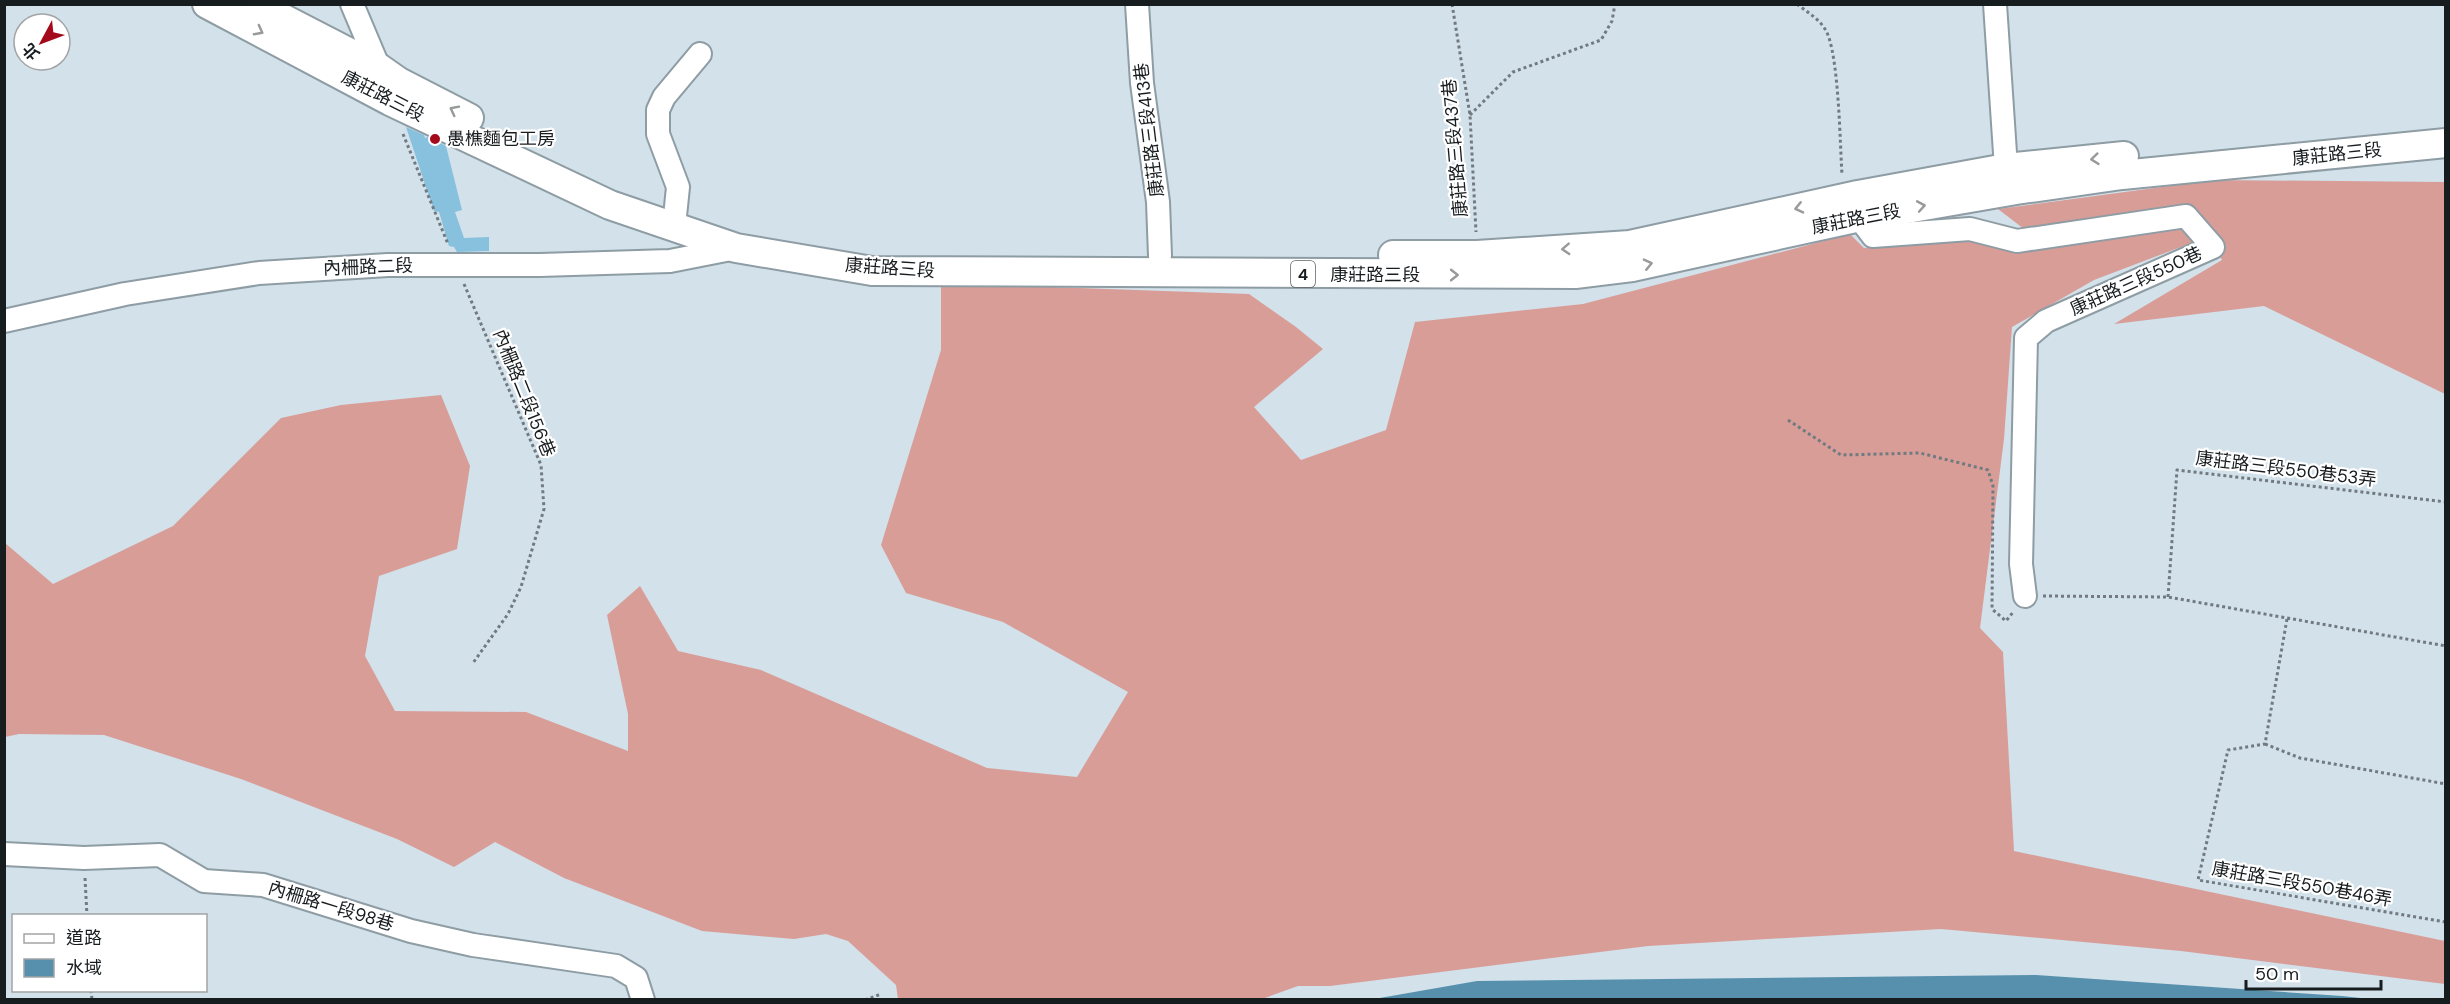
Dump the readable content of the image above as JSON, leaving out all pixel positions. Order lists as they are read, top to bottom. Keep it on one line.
{"streets":{"main road":["康莊路三段","4"],"street":["康莊路三段413巷","內柵路二段","康莊路三段550巷","內柵路一段98巷"],"path":["康莊路三段437巷","內柵路二段156巷","康莊路三段550巷53弄","康莊路三段550巷46弄"]},"crossings":[["康莊路三段","康莊路三段413巷"],["康莊路三段","康莊路三段437巷"],["康莊路三段","內柵路二段"],["康莊路三段","康莊路三段550巷"],["內柵路二段","內柵路二段156巷"]],"places":["愚樵麵包工房"],"legend":["道路","水域"],"scale_bar":"50 m","north":"bottom left"}
